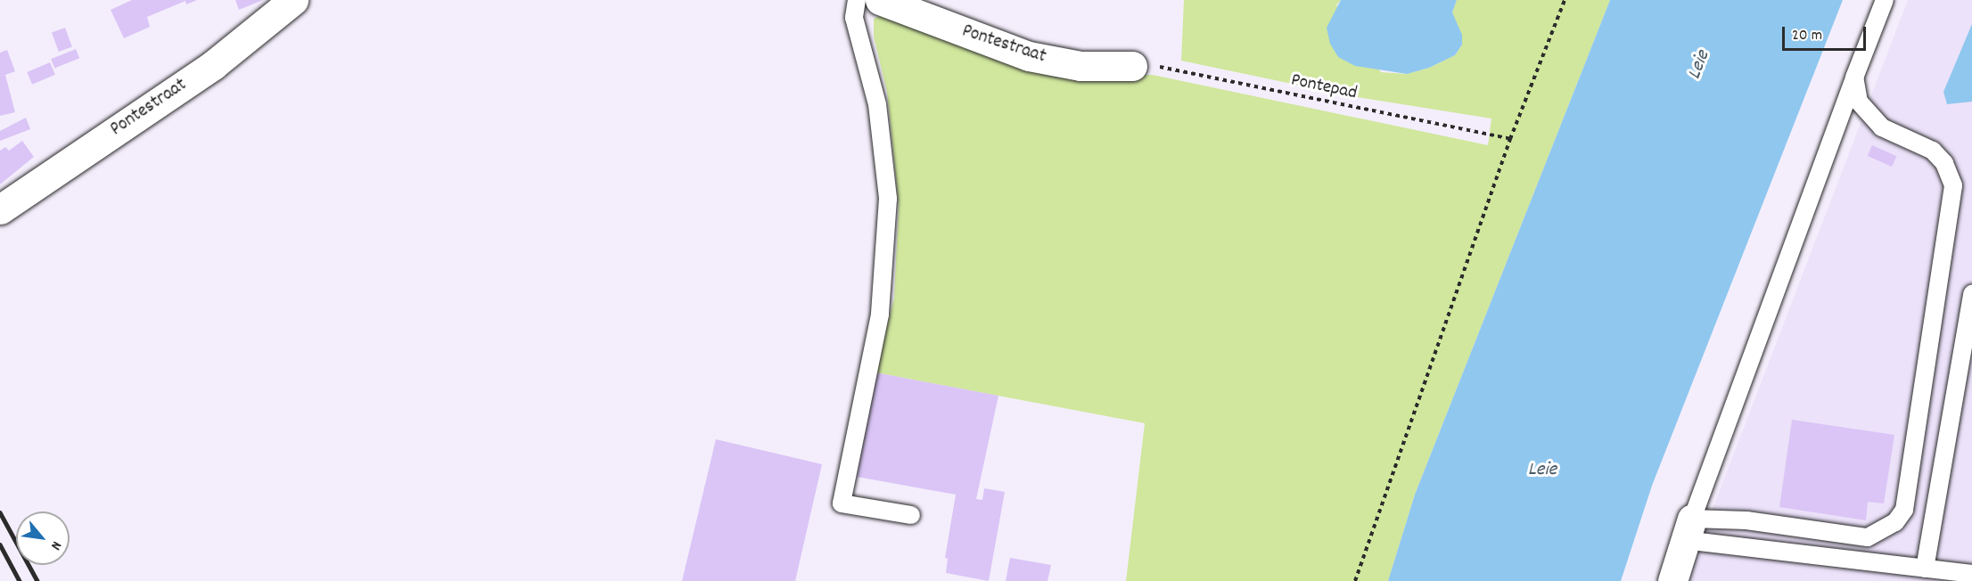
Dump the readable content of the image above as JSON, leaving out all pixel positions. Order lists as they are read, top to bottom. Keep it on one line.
{"streets":{"street":["Pontestraat"],"path":["Pontepad"]},"crossings":[["Pontestraat","Pontepad"]],"water":["Leie"],"scale_bar":"20 m","north":"bottom right"}
